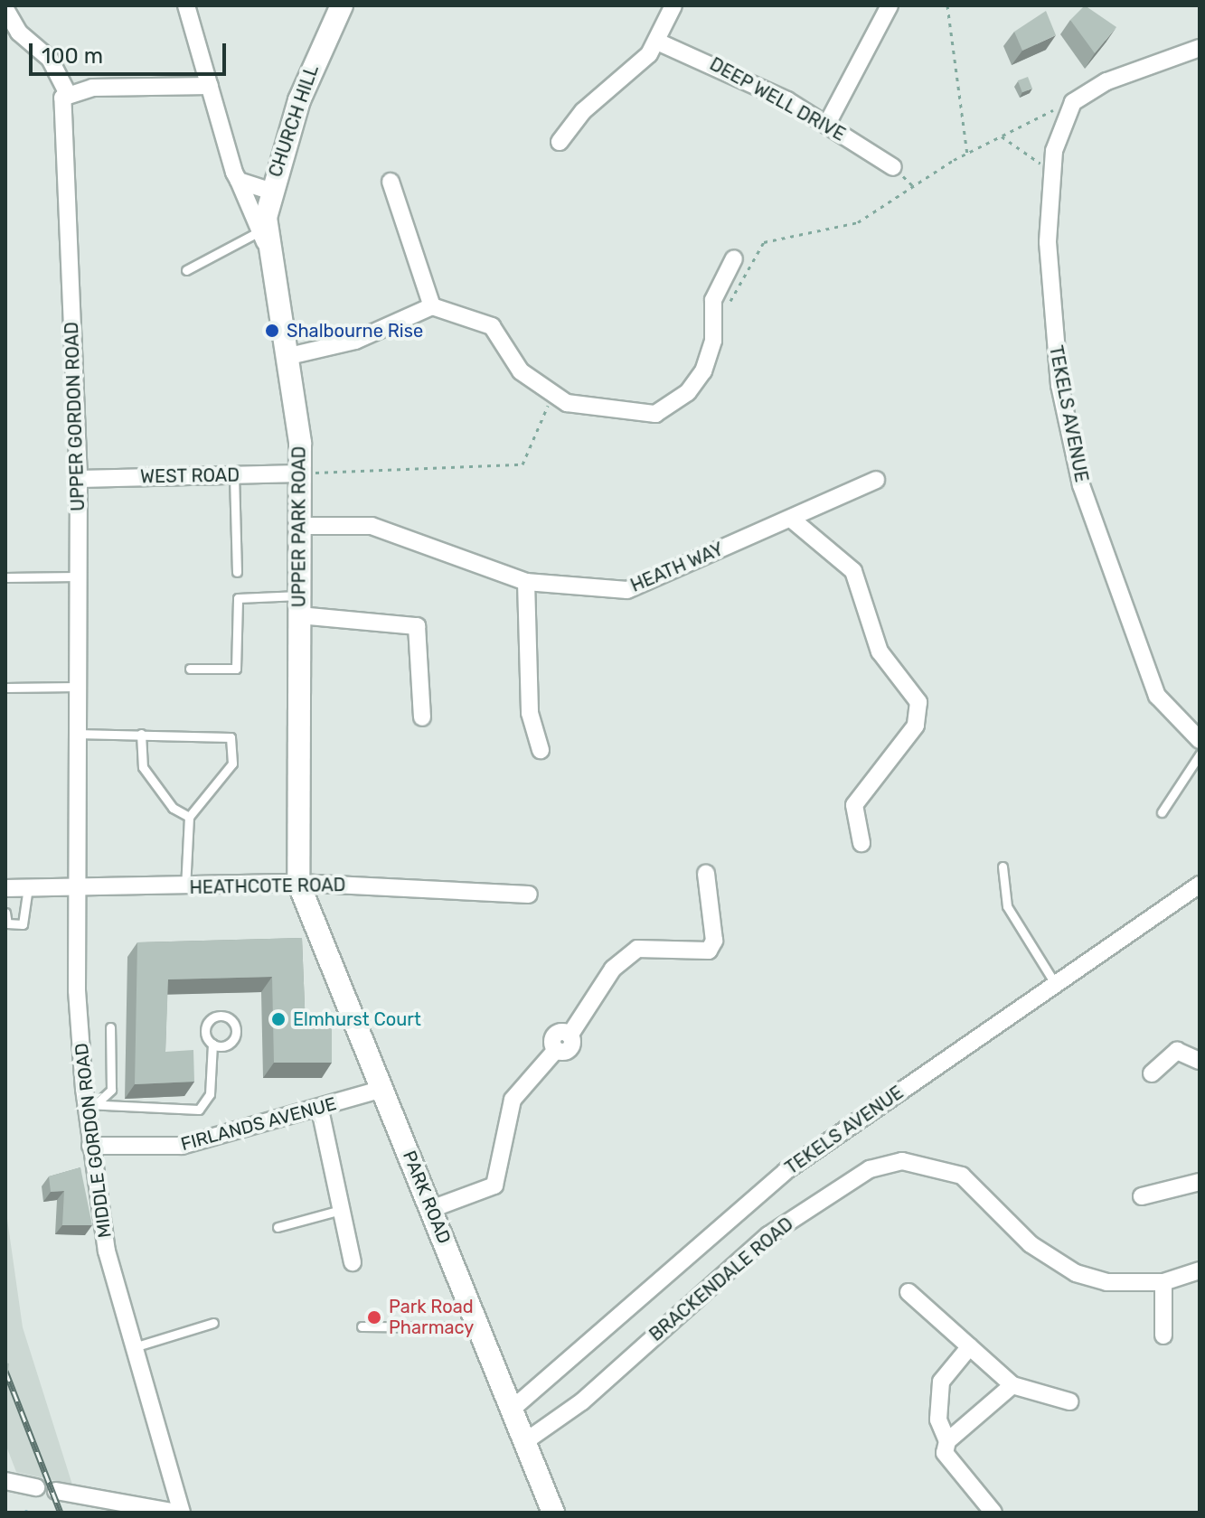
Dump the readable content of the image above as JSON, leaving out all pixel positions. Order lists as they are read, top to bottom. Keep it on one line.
{"streets":{"street":["DEEP WELL DRIVE","CHURCH HILL","TEKELS AVENUE","UPPER GORDON ROAD","WEST ROAD","UPPER PARK ROAD","HEATH WAY","HEATHCOTE ROAD","FIRLANDS AVENUE","MIDDLE GORDON ROAD","PARK ROAD","BRACKENDALE ROAD"]},"crossings":[["CHURCH HILL","UPPER PARK ROAD"],["TEKELS AVENUE","PARK ROAD"],["UPPER GORDON ROAD","WEST ROAD"],["UPPER GORDON ROAD","HEATHCOTE ROAD"],["UPPER GORDON ROAD","MIDDLE GORDON ROAD"],["WEST ROAD","UPPER PARK ROAD"],["UPPER PARK ROAD","HEATH WAY"],["UPPER PARK ROAD","HEATHCOTE ROAD"],["UPPER PARK ROAD","PARK ROAD"],["HEATHCOTE ROAD","MIDDLE GORDON ROAD"],["HEATHCOTE ROAD","PARK ROAD"],["FIRLANDS AVENUE","MIDDLE GORDON ROAD"],["FIRLANDS AVENUE","PARK ROAD"],["PARK ROAD","BRACKENDALE ROAD"]],"places":["Shalbourne Rise","Elmhurst Court","Park Road Pharmacy"],"scale_bar":"100 m"}
